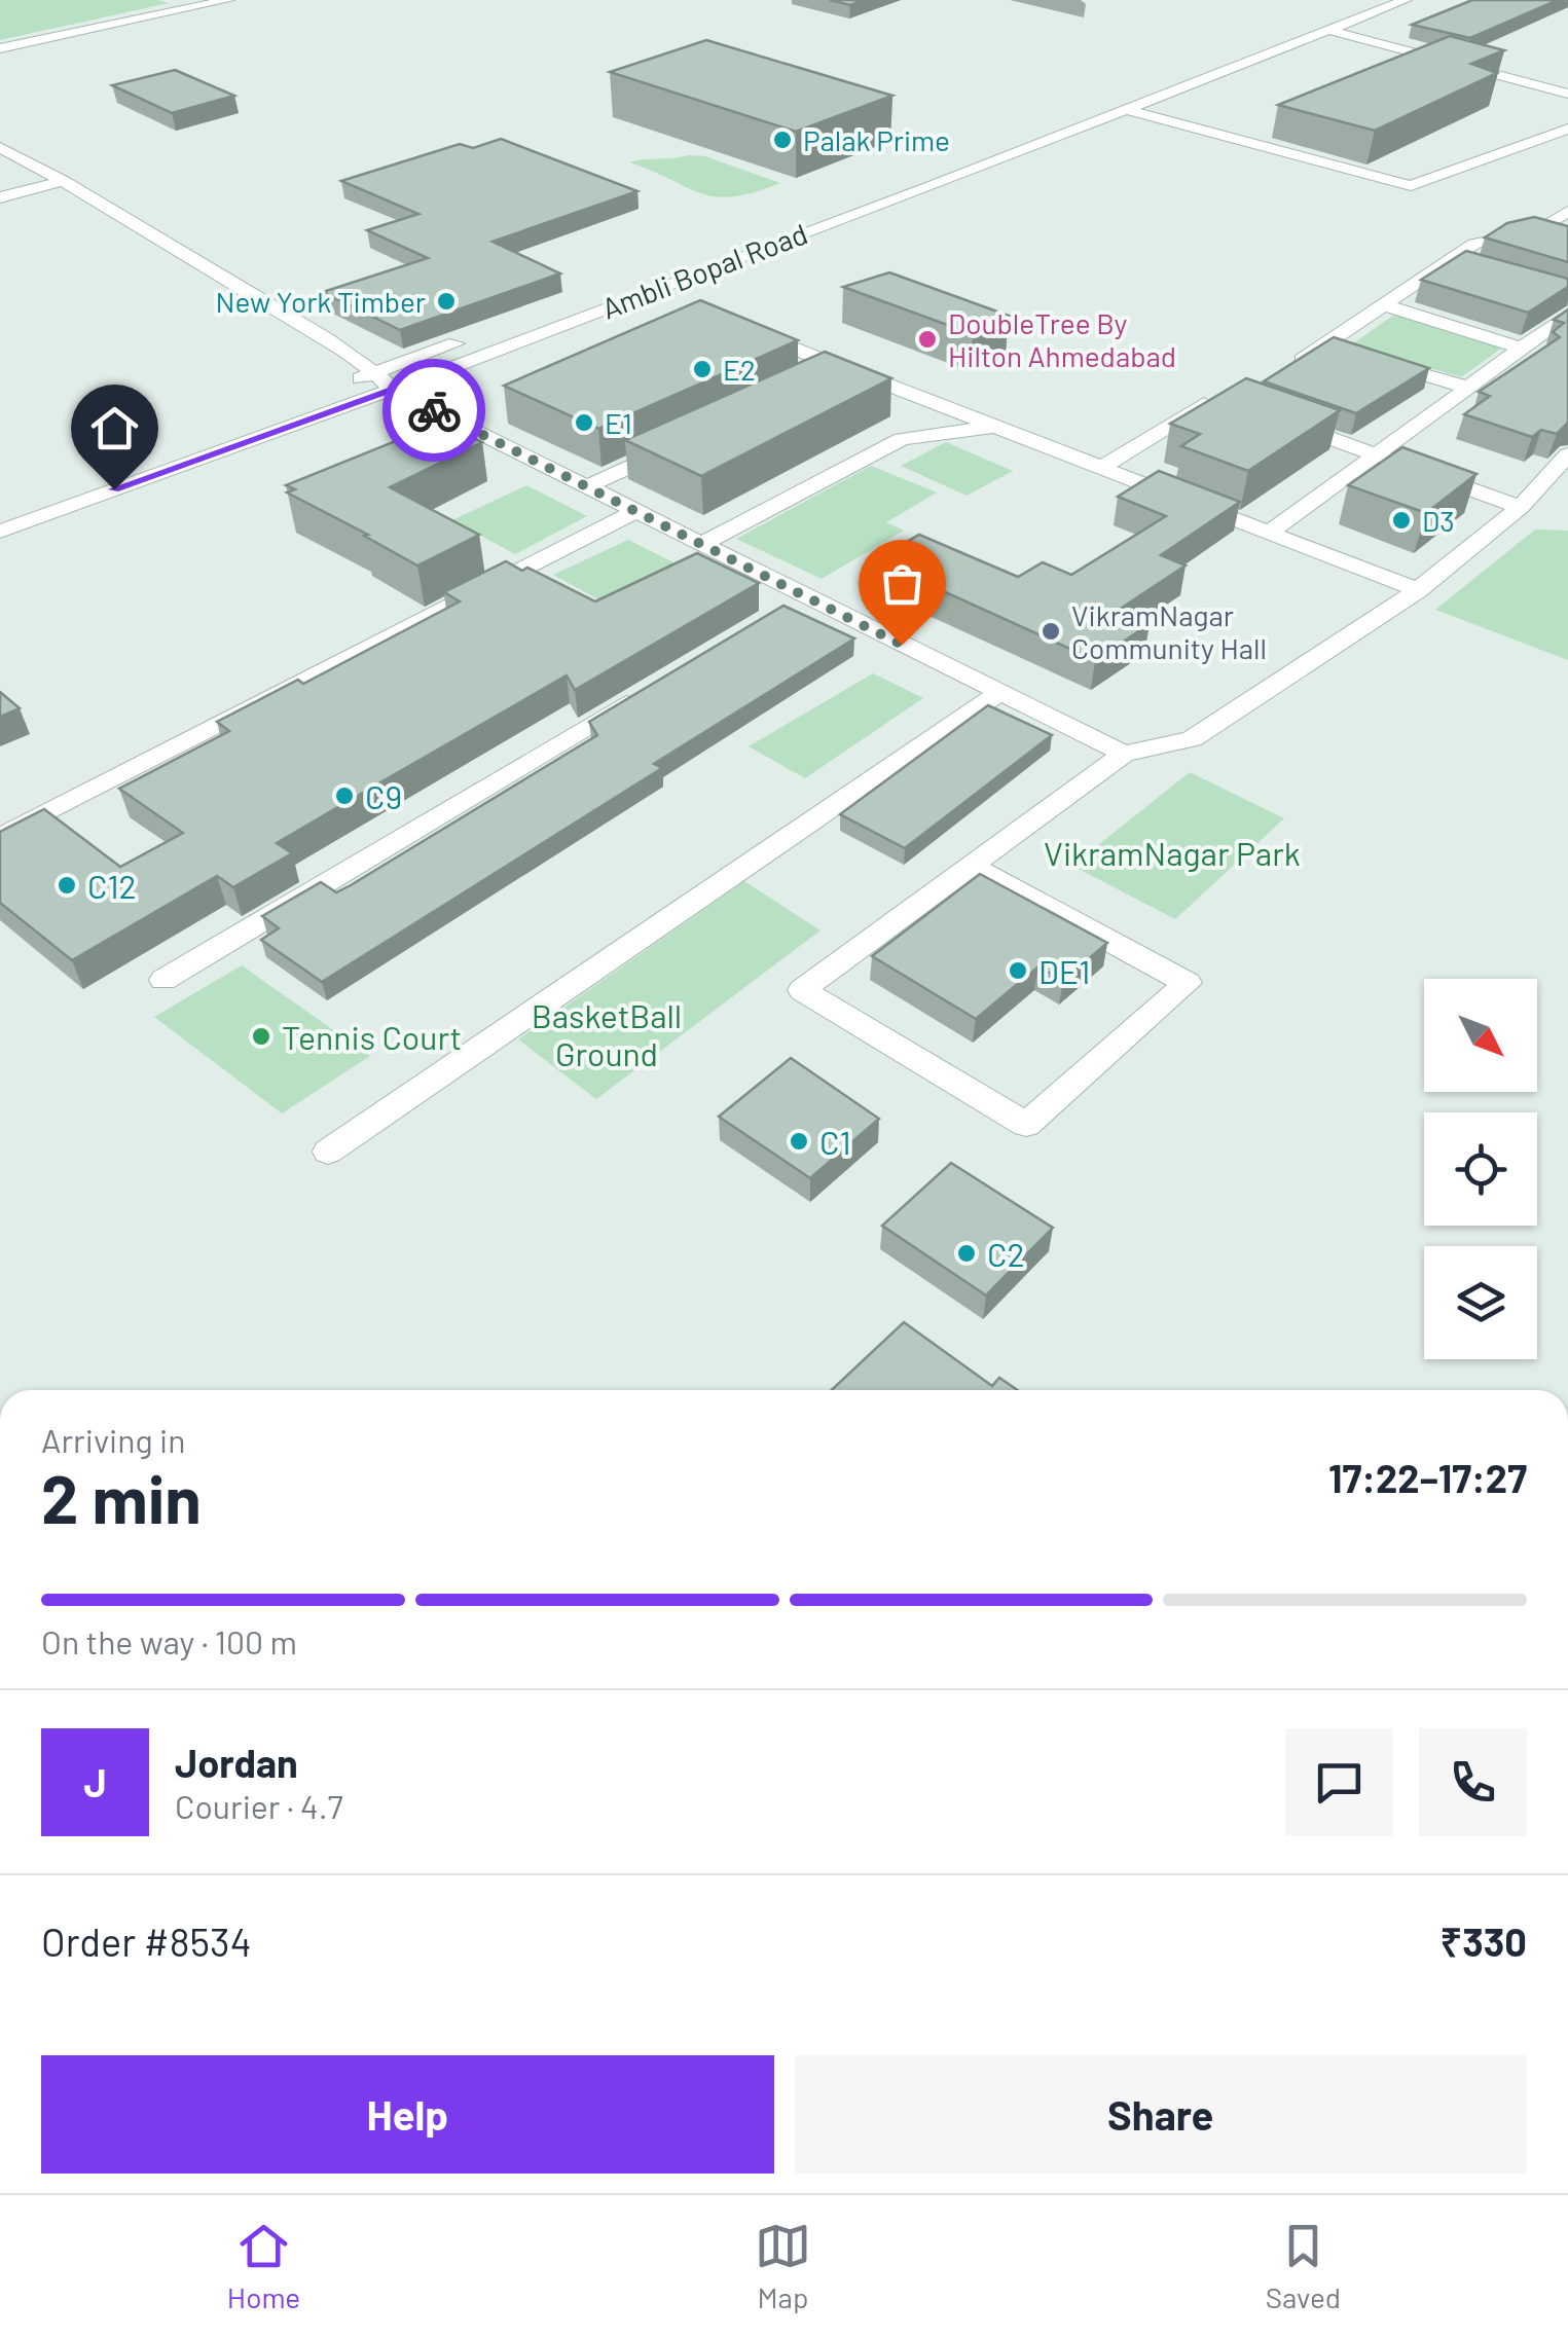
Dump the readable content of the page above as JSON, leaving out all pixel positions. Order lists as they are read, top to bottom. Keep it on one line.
{"streets":{"street":["Ambli Bopal Road"]},"parks":["VikramNagar Park","BasketBall Ground"],"places":["Palak Prime","New York Timber","DoubleTree By Hilton Ahmedabad","E2","E1","D3","VikramNagar Community Hall","C9","C12","DE1","Tennis Court","C1","C2"],"north":"bottom right","page":{"heading":["2 min","Arriving in","17:22–17:27"],"panel":["Jordan","Courier · 4.7","Order #8534","₹330"],"bar":"On the way · 100 m","round":"J","buttons":["Help","Share"],"tabs":["Home","Map","Saved"]}}
